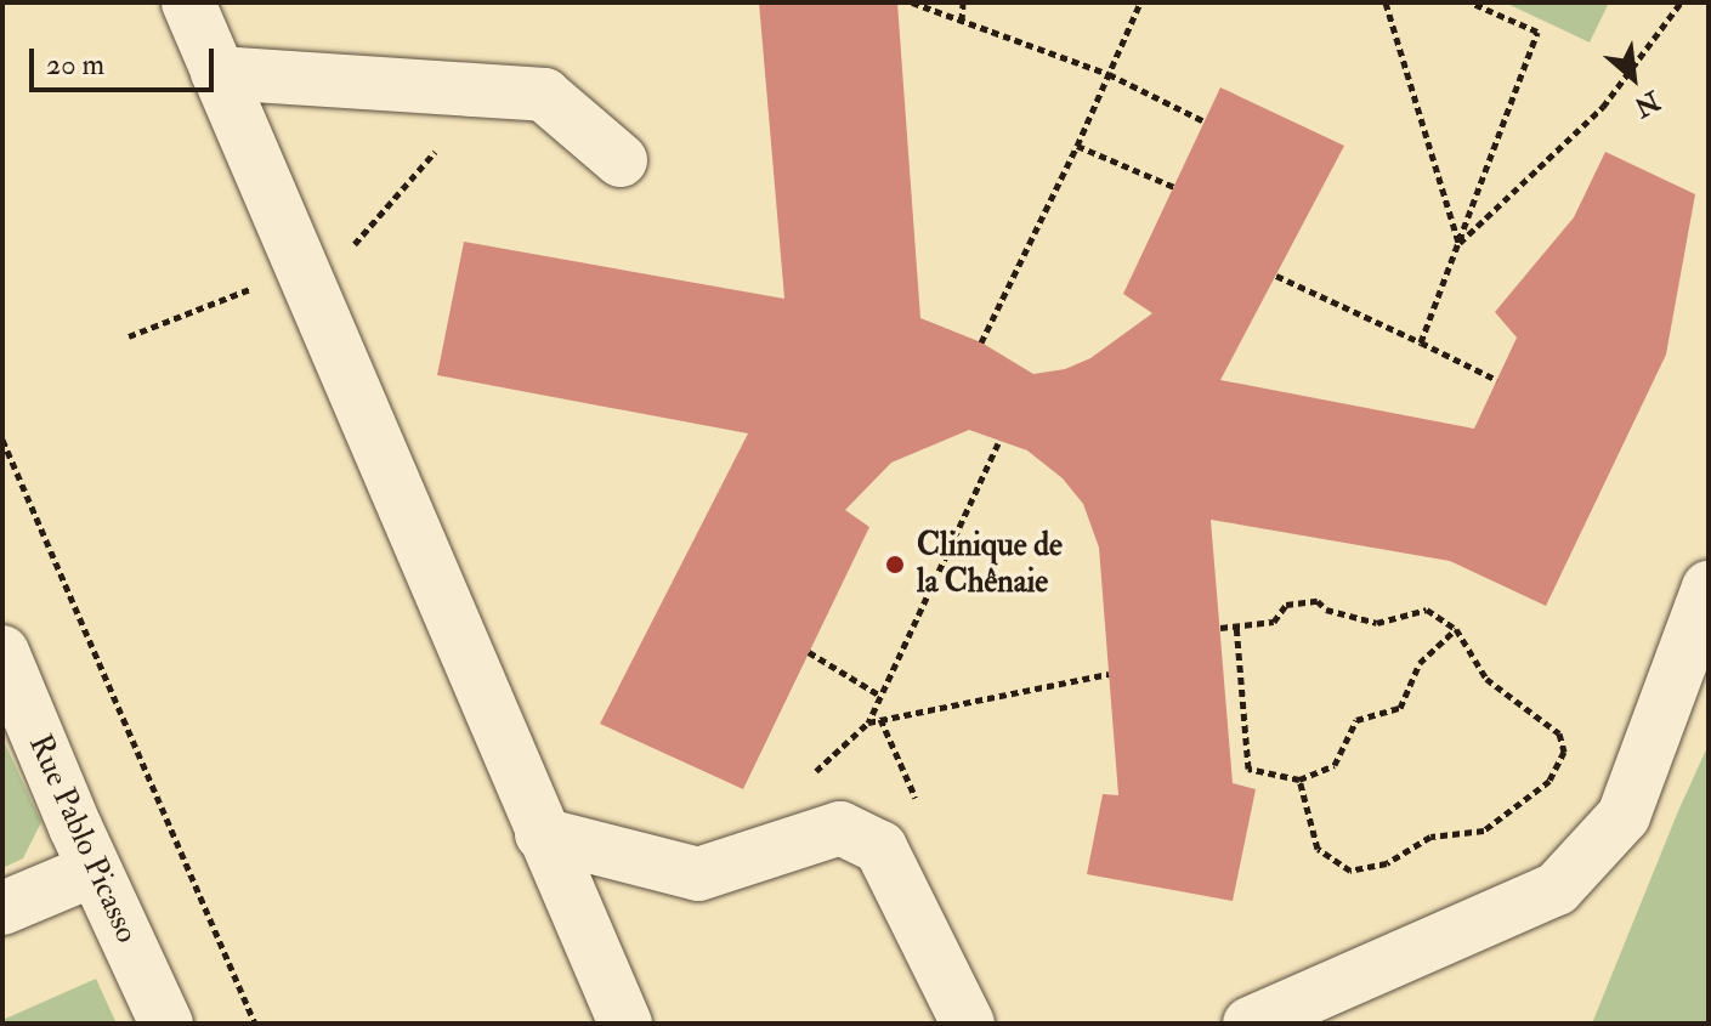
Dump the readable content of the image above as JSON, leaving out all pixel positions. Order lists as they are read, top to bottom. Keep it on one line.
{"streets":{"street":["Rue Pablo Picasso"]},"places":["Clinique de la Chênaie"],"scale_bar":"20 m","north":"bottom right"}
